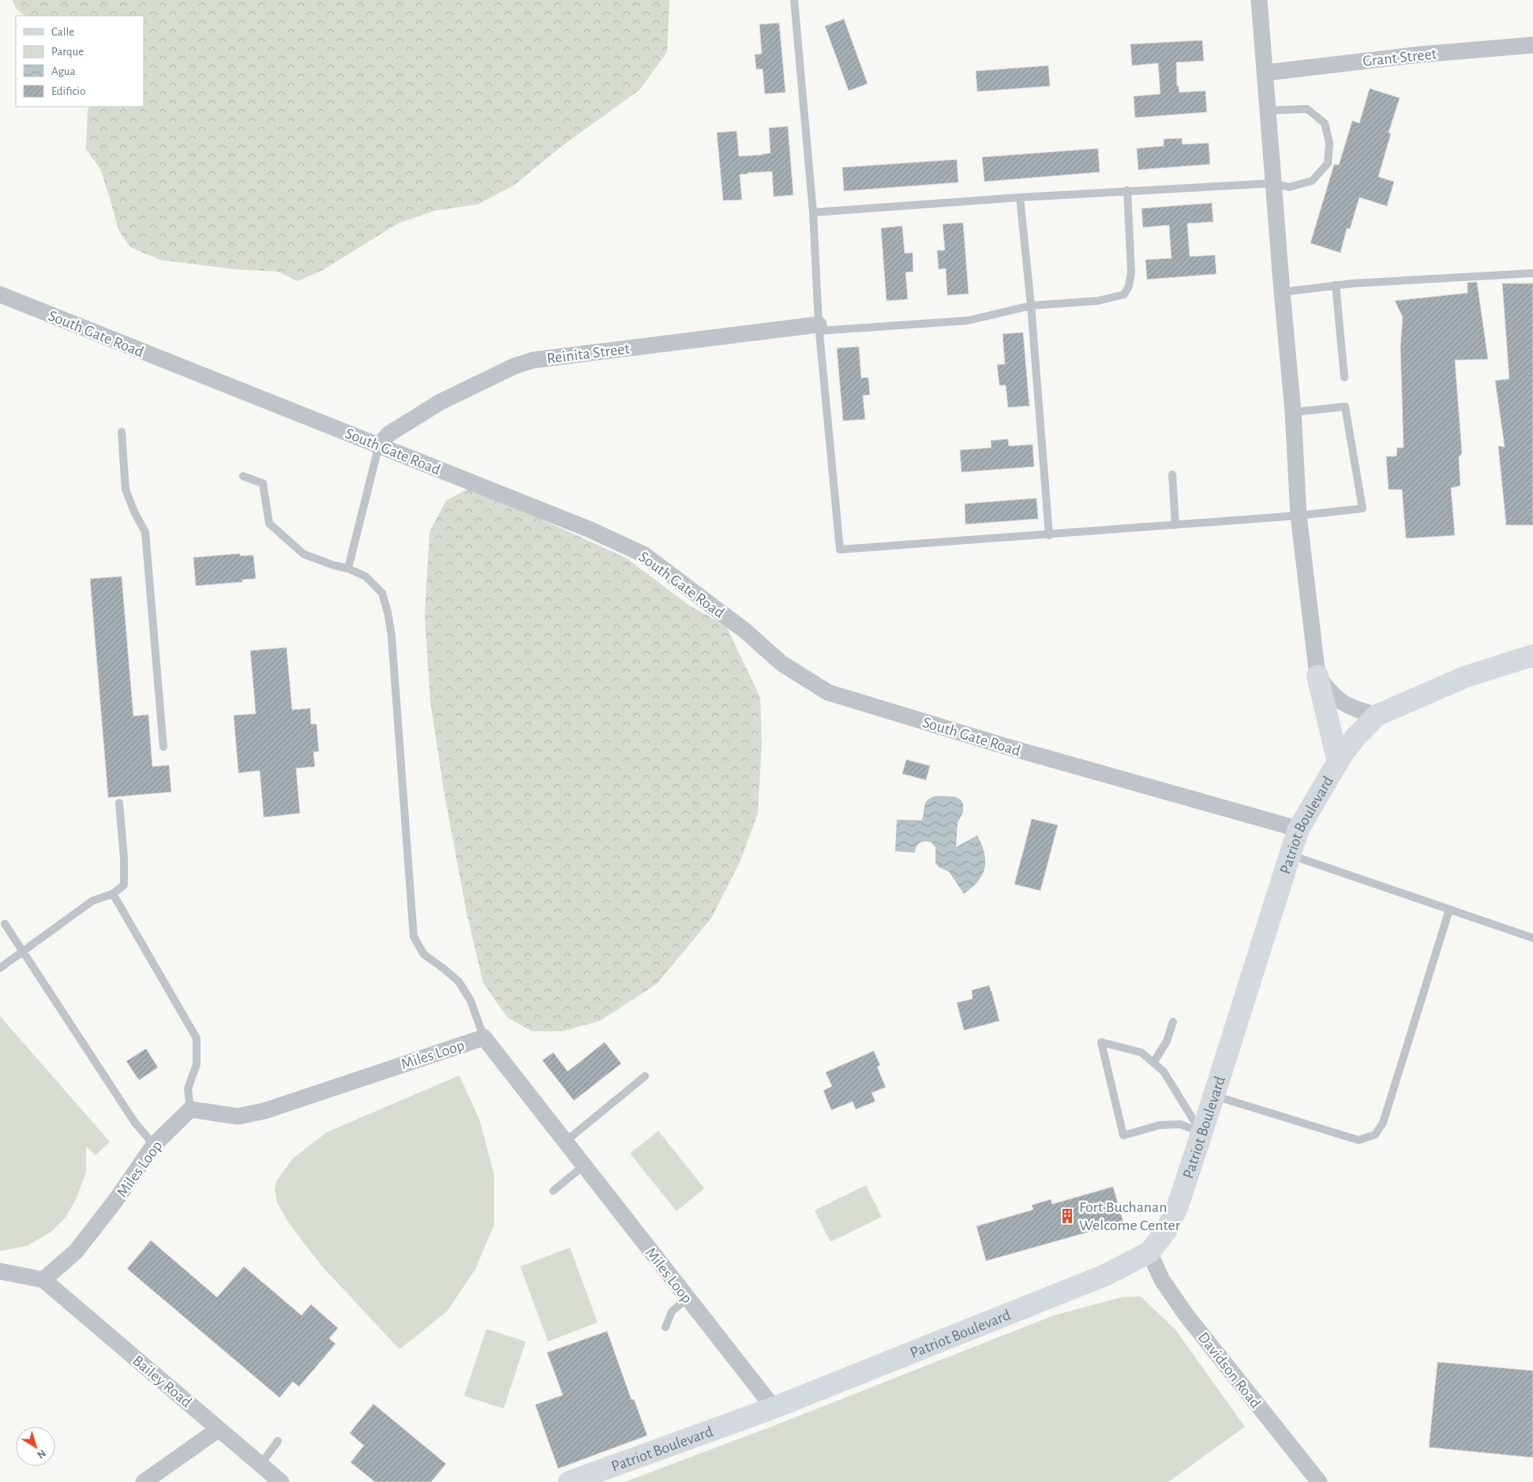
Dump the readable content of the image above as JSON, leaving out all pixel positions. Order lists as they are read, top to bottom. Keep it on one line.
{"streets":{"street":["Grant Street","South Gate Road","Reinita Street","Patriot Boulevard","Miles Loop","Davidson Road","Bailey Road"]},"crossings":[["South Gate Road","Reinita Street"],["South Gate Road","Patriot Boulevard"],["Patriot Boulevard","Miles Loop"],["Patriot Boulevard","Davidson Road"],["Miles Loop","Bailey Road"]],"places":{"building":["Fort Buchanan Welcome Center"]},"legend":["Calle","Parque","Agua","Edificio"],"north":"bottom right"}
